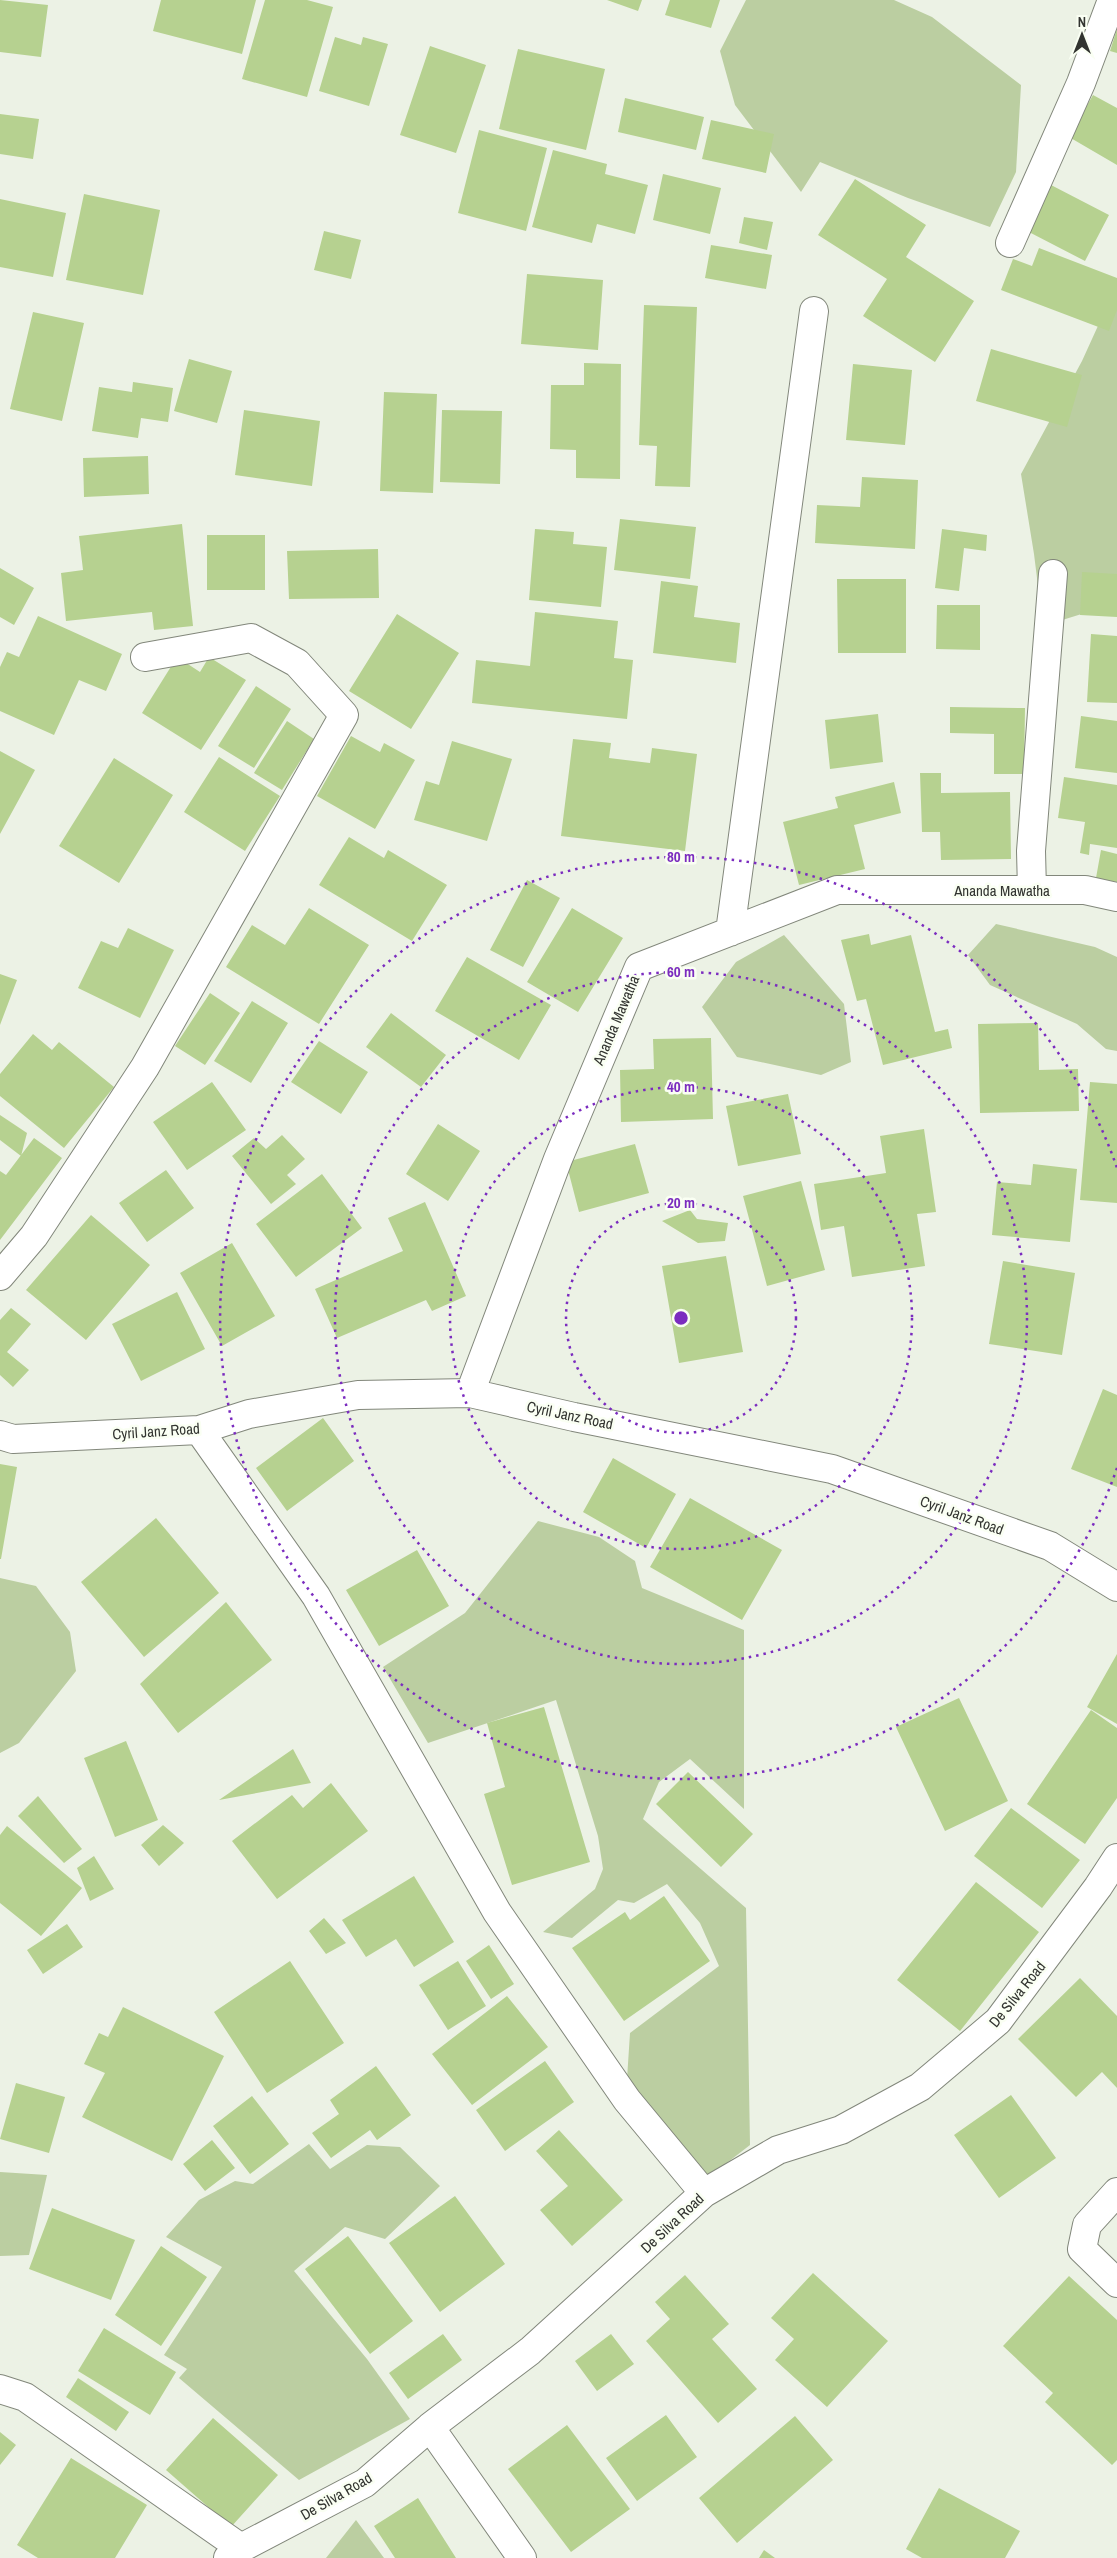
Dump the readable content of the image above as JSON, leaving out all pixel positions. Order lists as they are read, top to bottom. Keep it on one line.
{"streets":{"street":["Ananda Mawatha","Cyril Janz Road","De Silva Road"]},"crossings":[["Ananda Mawatha","Cyril Janz Road"]],"north":"top","rings":["80 m","60 m","40 m","20 m"]}
